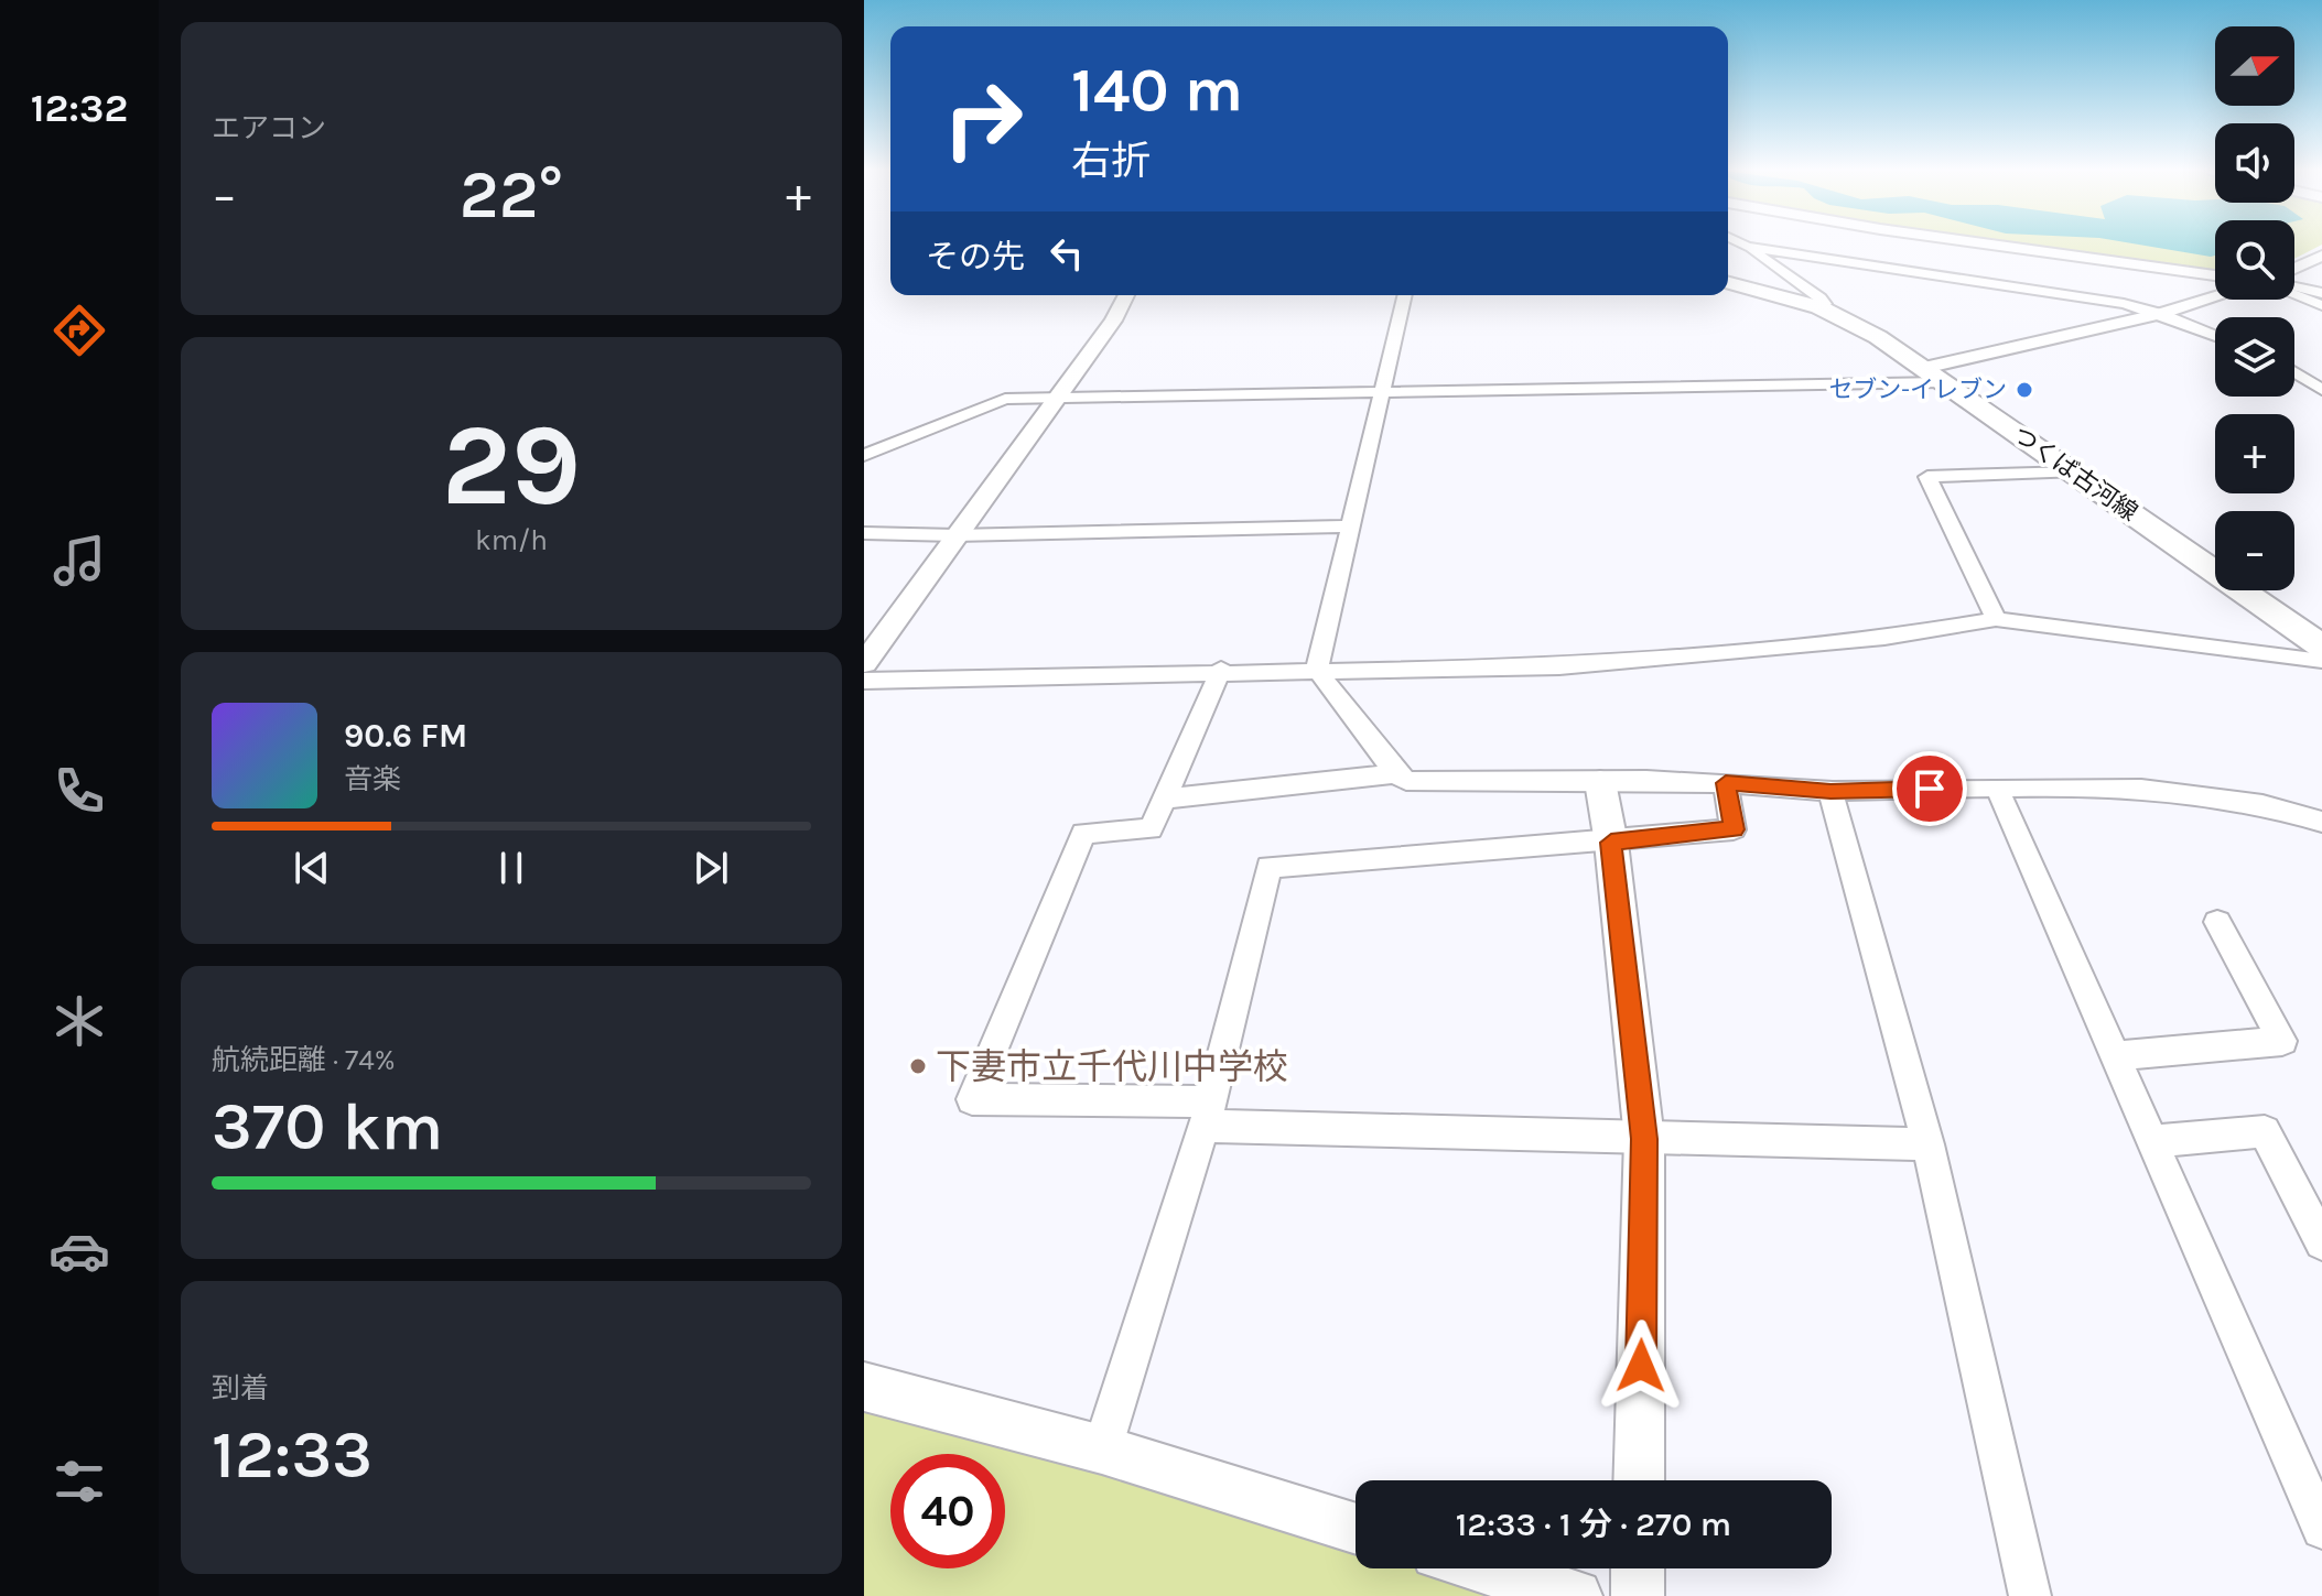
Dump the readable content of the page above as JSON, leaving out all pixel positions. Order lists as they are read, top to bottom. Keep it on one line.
{"streets":{"main road":["つくば古河線"]},"places":["セブン-イレブン","下妻市立千代川中学校"],"north":"right","page":{"tabs":"12:32","tile":["エアコン",["29","km/h"],["航続距離 · 74%","370 km"],["到着","12:33"]],"map_buttons":["+","−"],"turn":["140 m","右折"],"heat":["−","22°","+"],"then":"その先","song":["90.6 FM","音楽"],"limit":"40","trip":"12:33 · 1 分 · 270 m"}}
